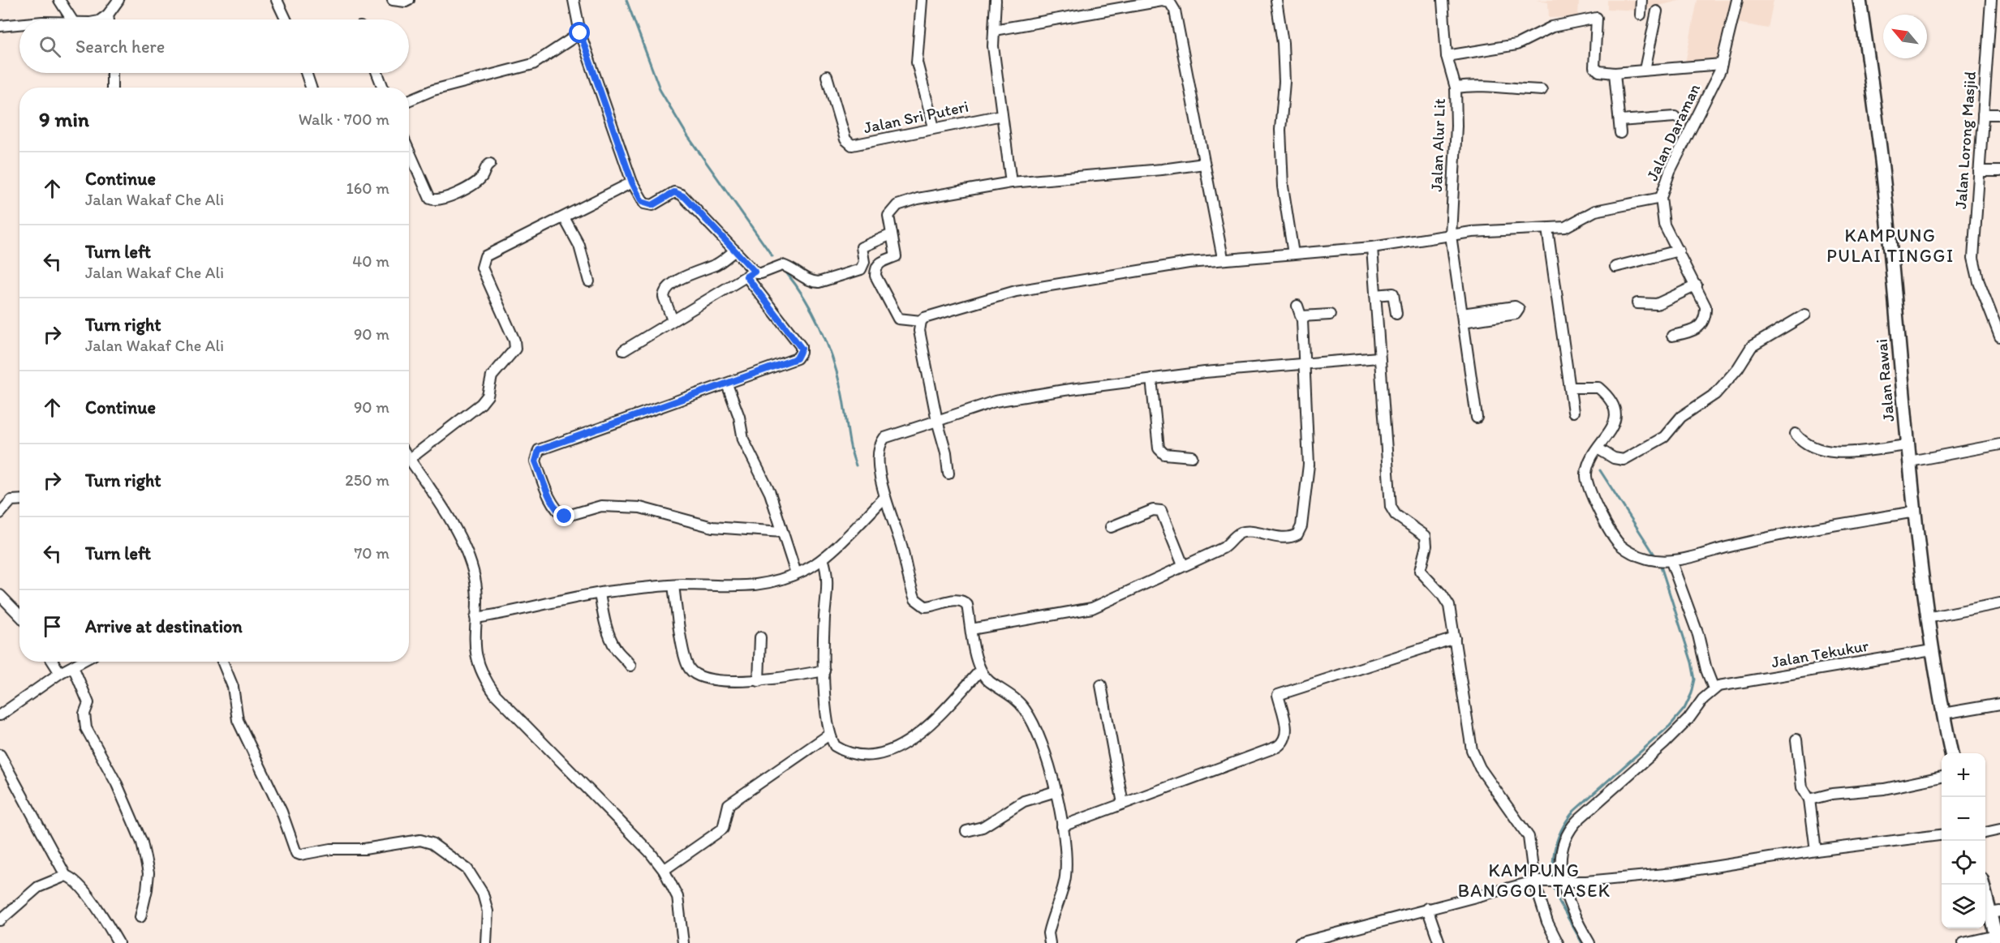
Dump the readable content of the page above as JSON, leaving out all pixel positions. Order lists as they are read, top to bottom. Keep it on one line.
{"streets":{"main road":["Jalan Rawai"],"street":["Jalan Sri Puteri","Jalan Daraman","Jalan Lorong Masjid","Jalan Alur Lit","Jalan Tekukur"]},"crossings":[["Jalan Rawai","Jalan Tekukur"]],"districts":["KAMPUNG PULAI TINGGI","KAMPUNG BANGGOL TASEK"],"north":"top left","page":{"search":"Search here","heading":["9 min","Walk · 700 m"],"list":[["Continue","Jalan Wakaf Che Ali","160 m"],["Turn left","Jalan Wakaf Che Ali","40 m"],["Turn right","Jalan Wakaf Che Ali","90 m"],["Continue","90 m"],["Turn right","250 m"],["Turn left","70 m"],"Arrive at destination"],"map_buttons":["+","−"]}}
